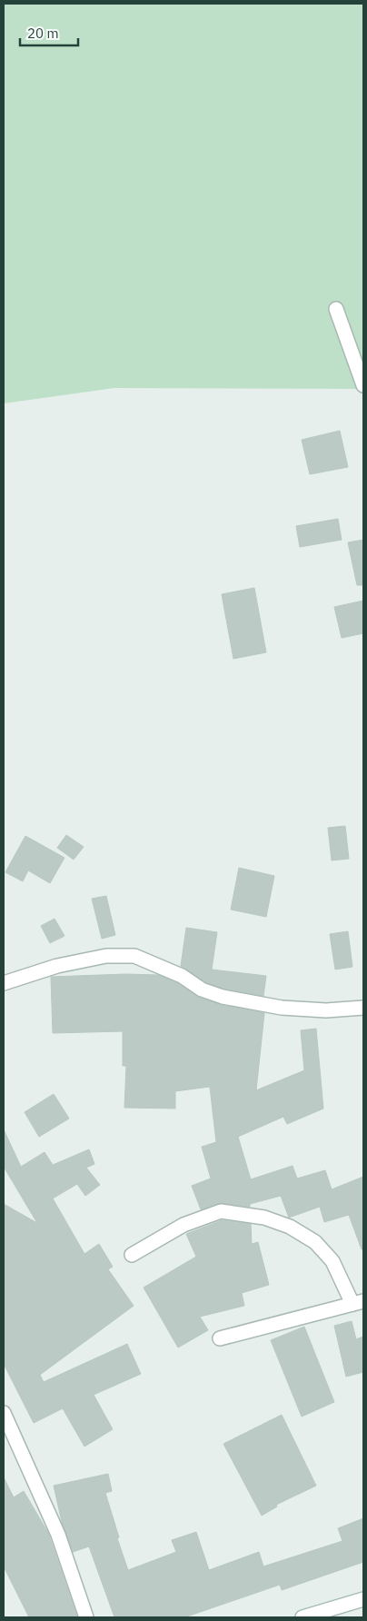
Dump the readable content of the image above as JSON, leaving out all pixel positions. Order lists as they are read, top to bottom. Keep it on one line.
{"scale_bar":"20 m"}
